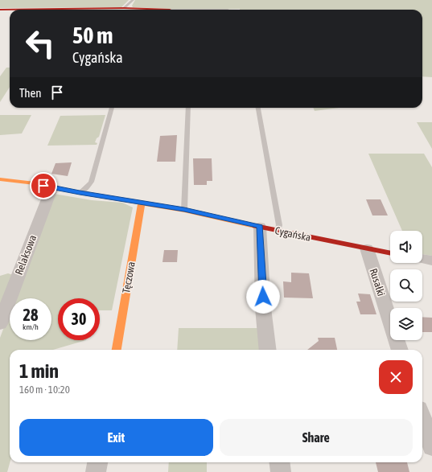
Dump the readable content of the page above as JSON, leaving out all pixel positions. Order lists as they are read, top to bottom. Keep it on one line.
{"streets":{"street":["Cygańska","Relaksowa","Tęczowa","Rusałki"]},"crossings":[["Cygańska","Relaksowa"],["Cygańska","Tęczowa"],["Cygańska","Rusałki"]],"page":{"turn":["50 m","Cygańska"],"then":"Then","speed":"28 km/h","limit":"30","heading":["1 min","160 m · 10:20"],"buttons":["Exit","Share"]}}
